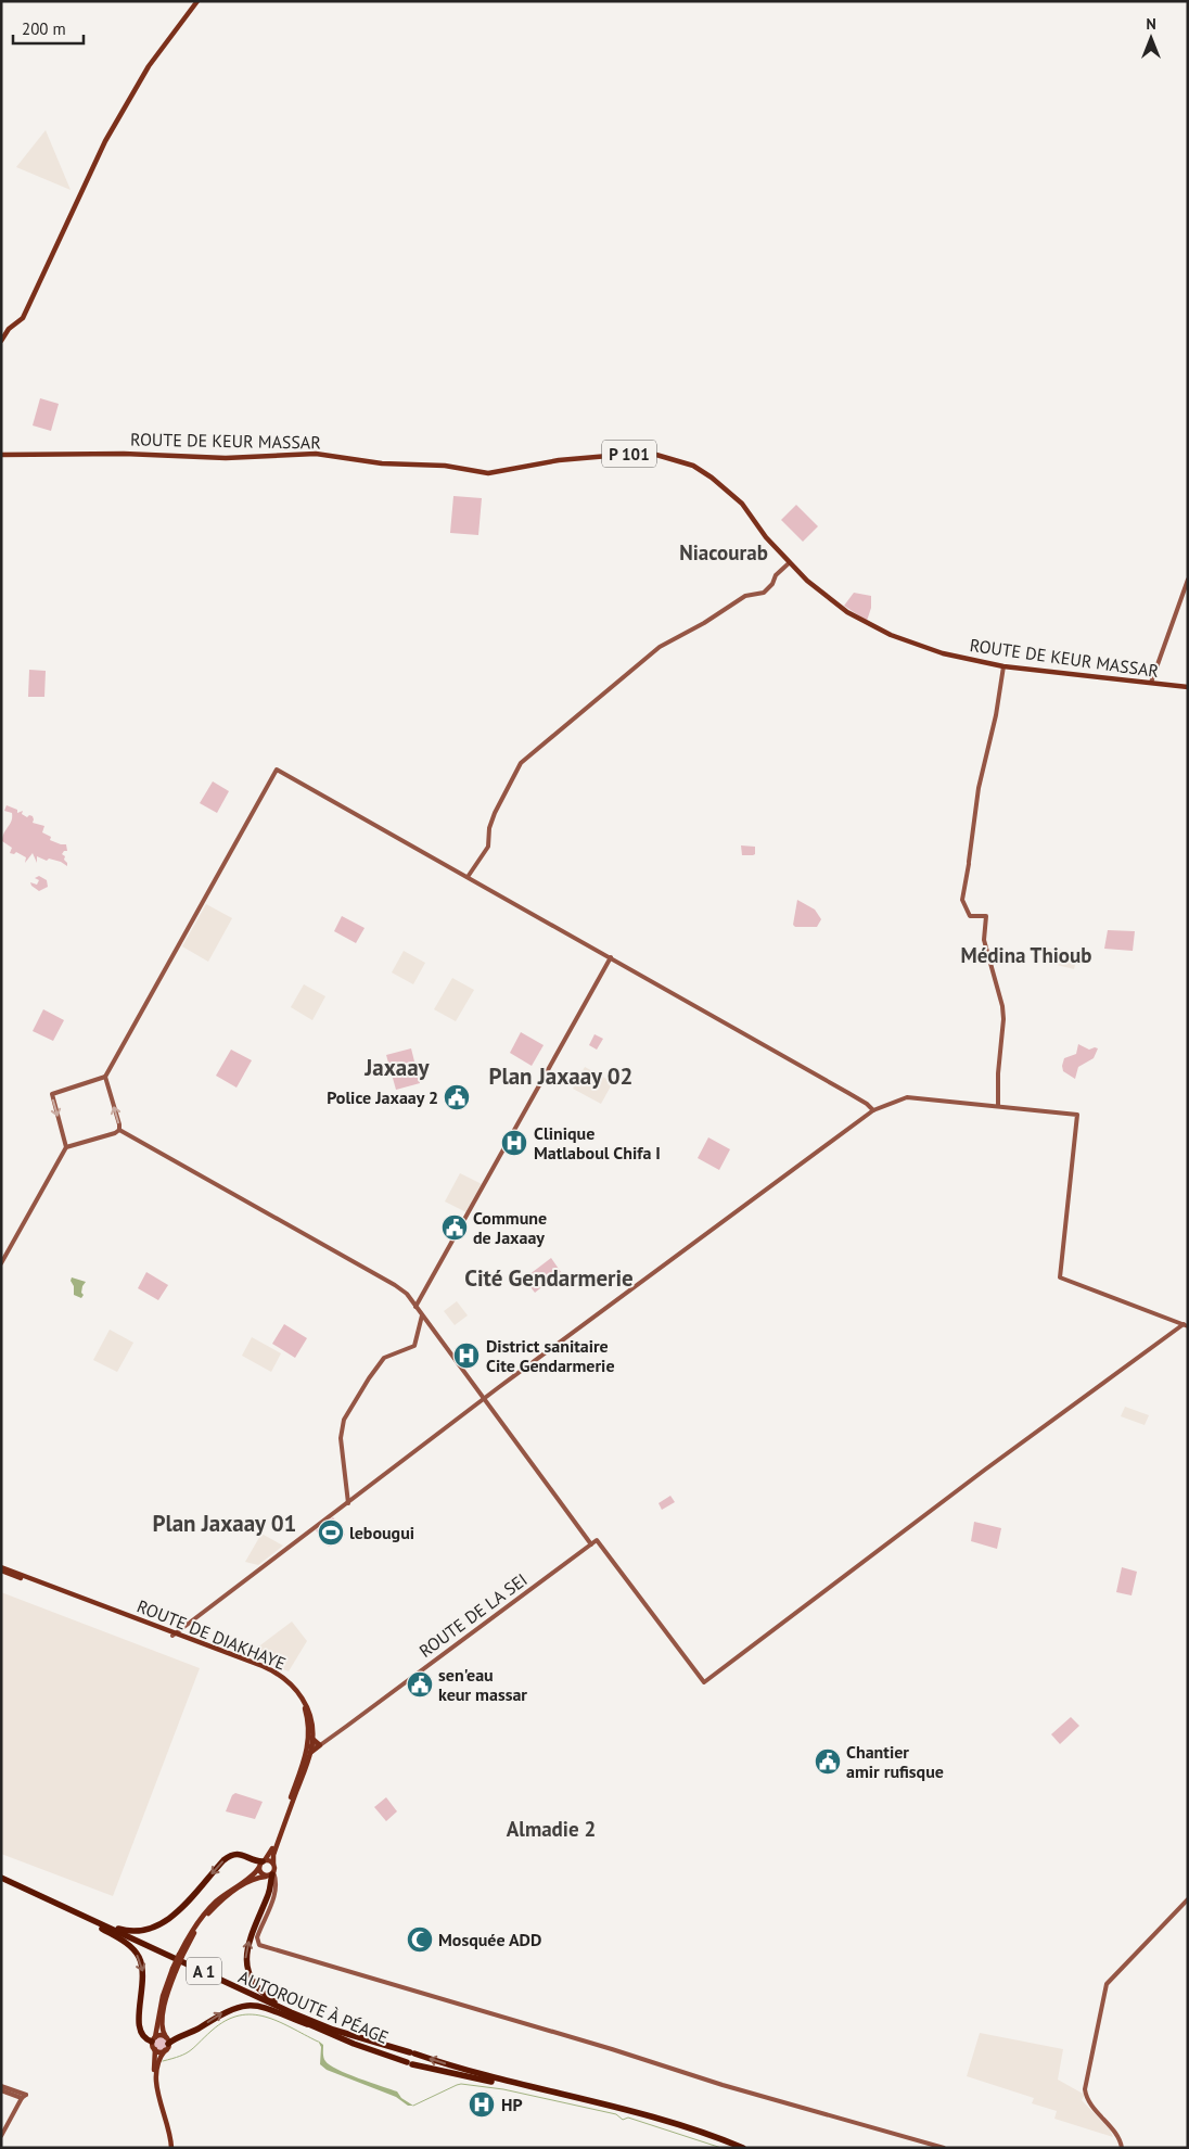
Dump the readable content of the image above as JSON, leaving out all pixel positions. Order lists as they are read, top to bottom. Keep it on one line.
{"streets":{"highway":["A 1","AUTOROUTE À PÉAGE"],"main road":["ROUTE DE KEUR MASSAR","P 101","ROUTE DE DIAKHAYE"],"street":["ROUTE DE LA SEI"]},"crossings":[["ROUTE DE LA SEI","ROUTE DE DIAKHAYE"],["A 1","AUTOROUTE À PÉAGE"]],"districts":["Niacourab","Médina Thioub","Jaxaay","Plan Jaxaay 02","Cité Gendarmerie","Plan Jaxaay 01","Almadie 2"],"places":{"public building":["Police Jaxaay 2","Commune de Jaxaay","sen'eau keur massar","Chantier amir rufisque"],"hospital":["Clinique Matlaboul Chifa I","District sanitaire Cite Gendarmerie","HP"],"sports":["lebougui"],"mosque":["Mosquée ADD"]},"scale_bar":"200 m","north":"top"}
